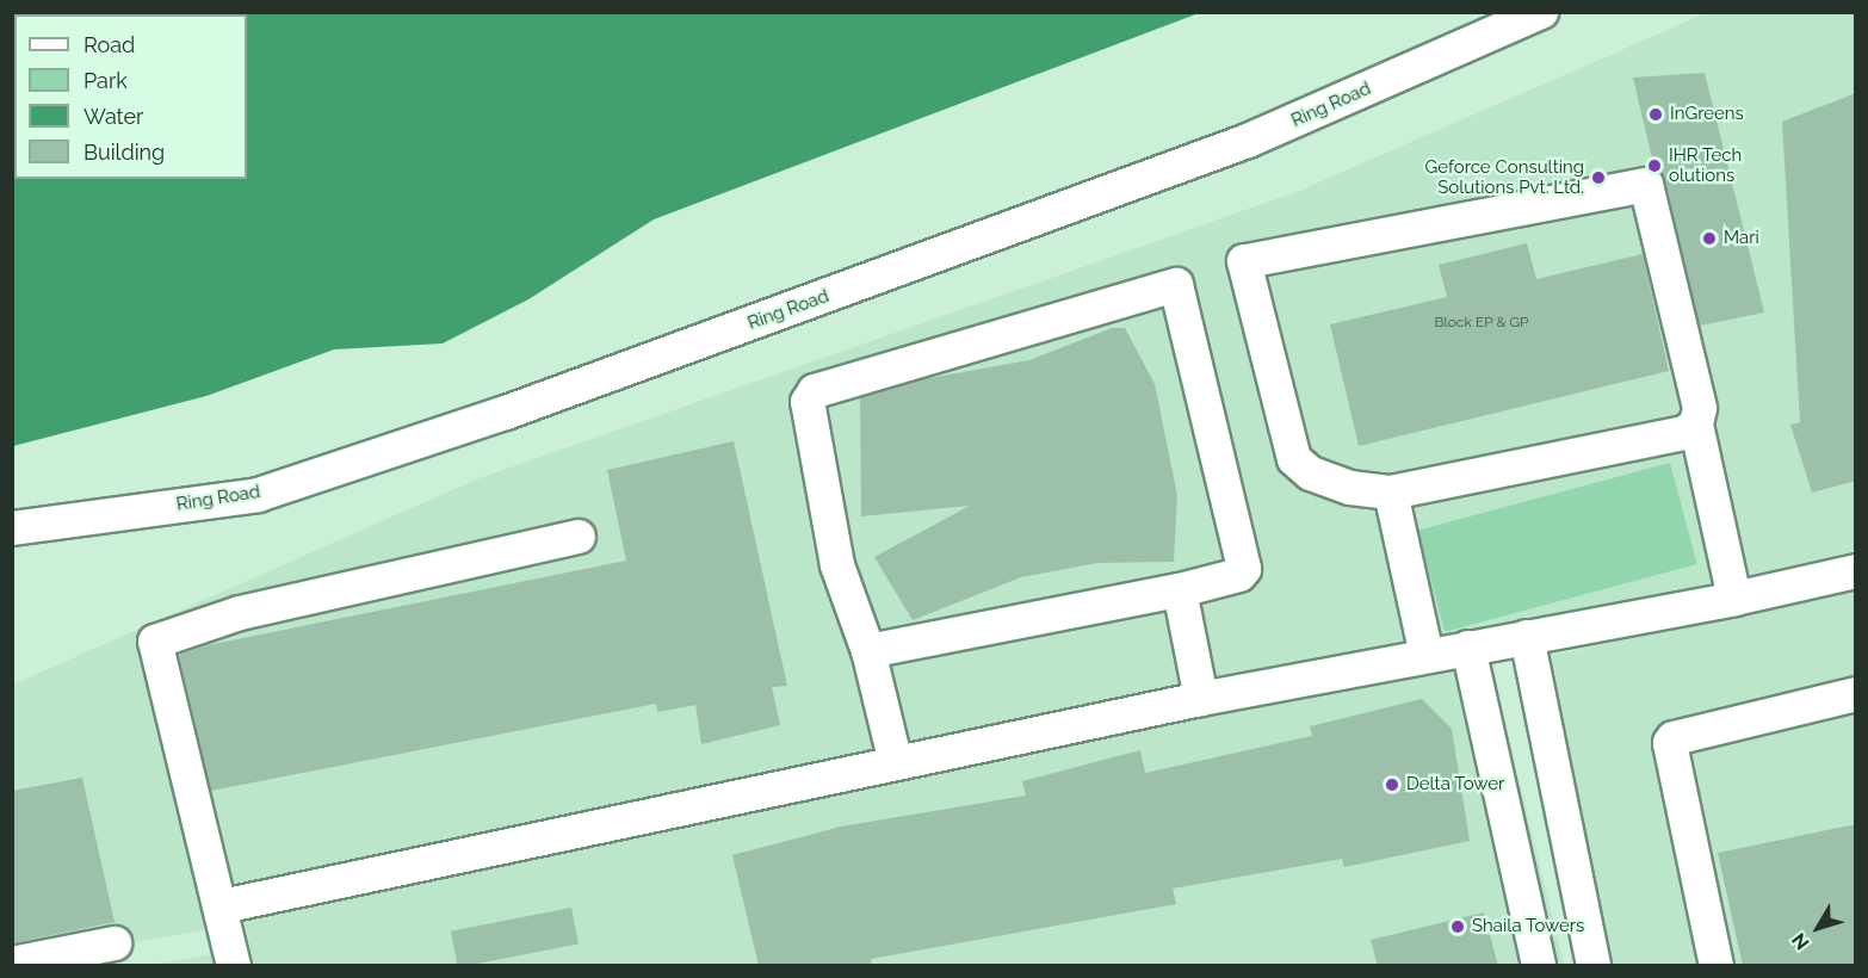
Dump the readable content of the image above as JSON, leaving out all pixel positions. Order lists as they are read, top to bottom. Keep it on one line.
{"streets":{"street":["Ring Road"]},"places":["InGreens","IHR Tech olutions","Geforce Consulting Solutions Pvt. Ltd.","Mari","Delta Tower","Shaila Towers"],"house_numbers":["Block EP & GP"],"legend":["Road","Park","Water","Building"],"north":"bottom left"}
